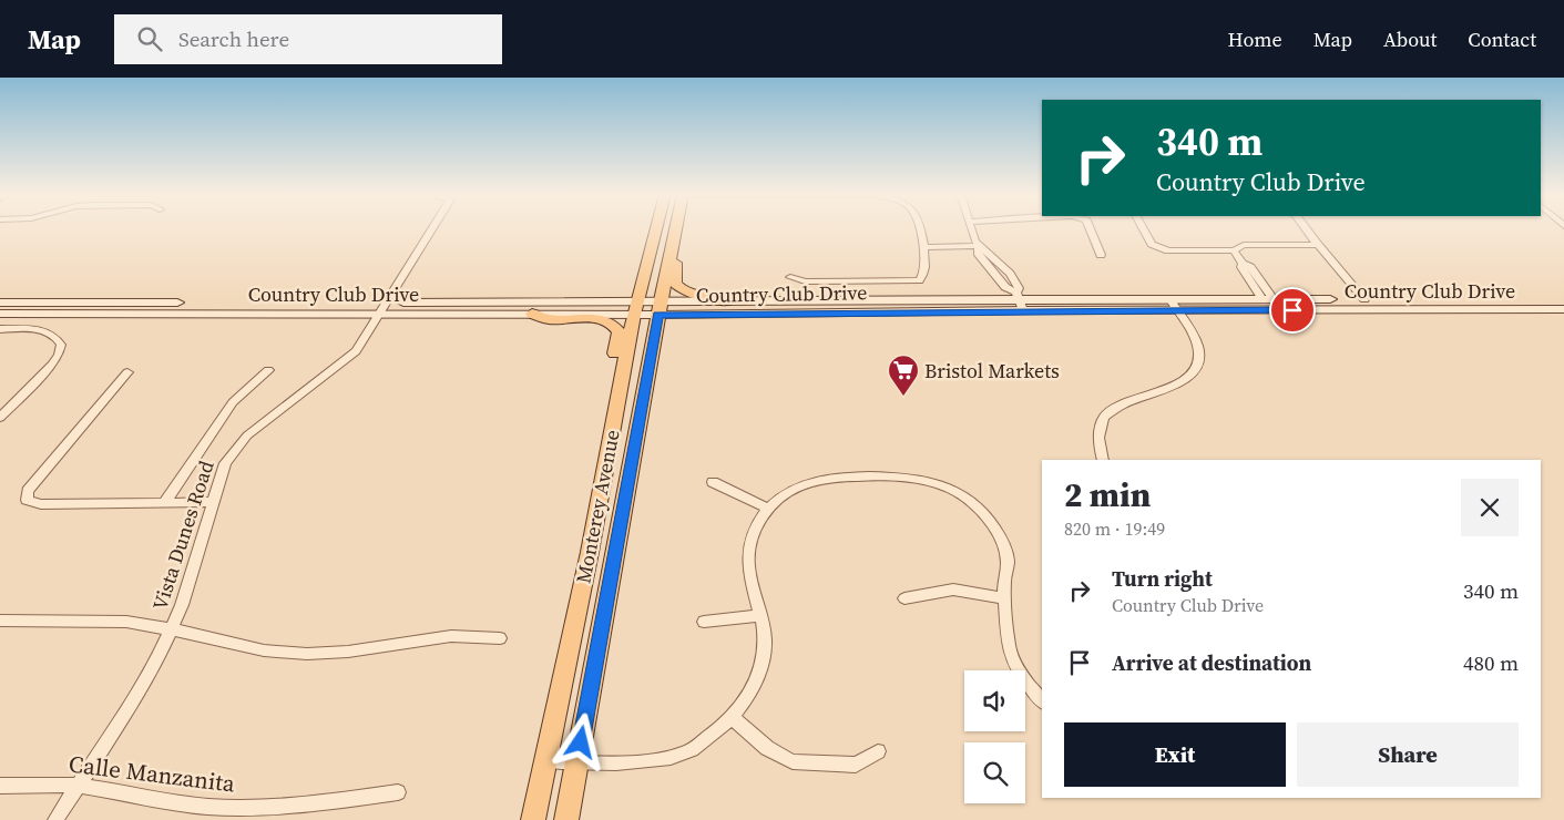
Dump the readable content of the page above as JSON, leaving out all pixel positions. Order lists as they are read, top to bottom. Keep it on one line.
{"streets":{"main road":["Country Club Drive","Monterey Avenue"],"street":["Vista Dunes Road","Calle Manzanita"]},"crossings":[["Country Club Drive","Monterey Avenue"],["Country Club Drive","Vista Dunes Road"],["Vista Dunes Road","Calle Manzanita"]],"places":{"supermarket":["Bristol Markets"]},"page":{"header":"Map","search":"Search here","nav":["Home","Map","About","Contact"],"turn":["340 m","Country Club Drive"],"heading":["2 min","820 m · 19:49"],"list":[{"name":"Turn right","note":"Country Club Drive","value":"340 m"},{"name":"Arrive at destination","value":"480 m"}],"buttons":["Exit","Share"]}}
